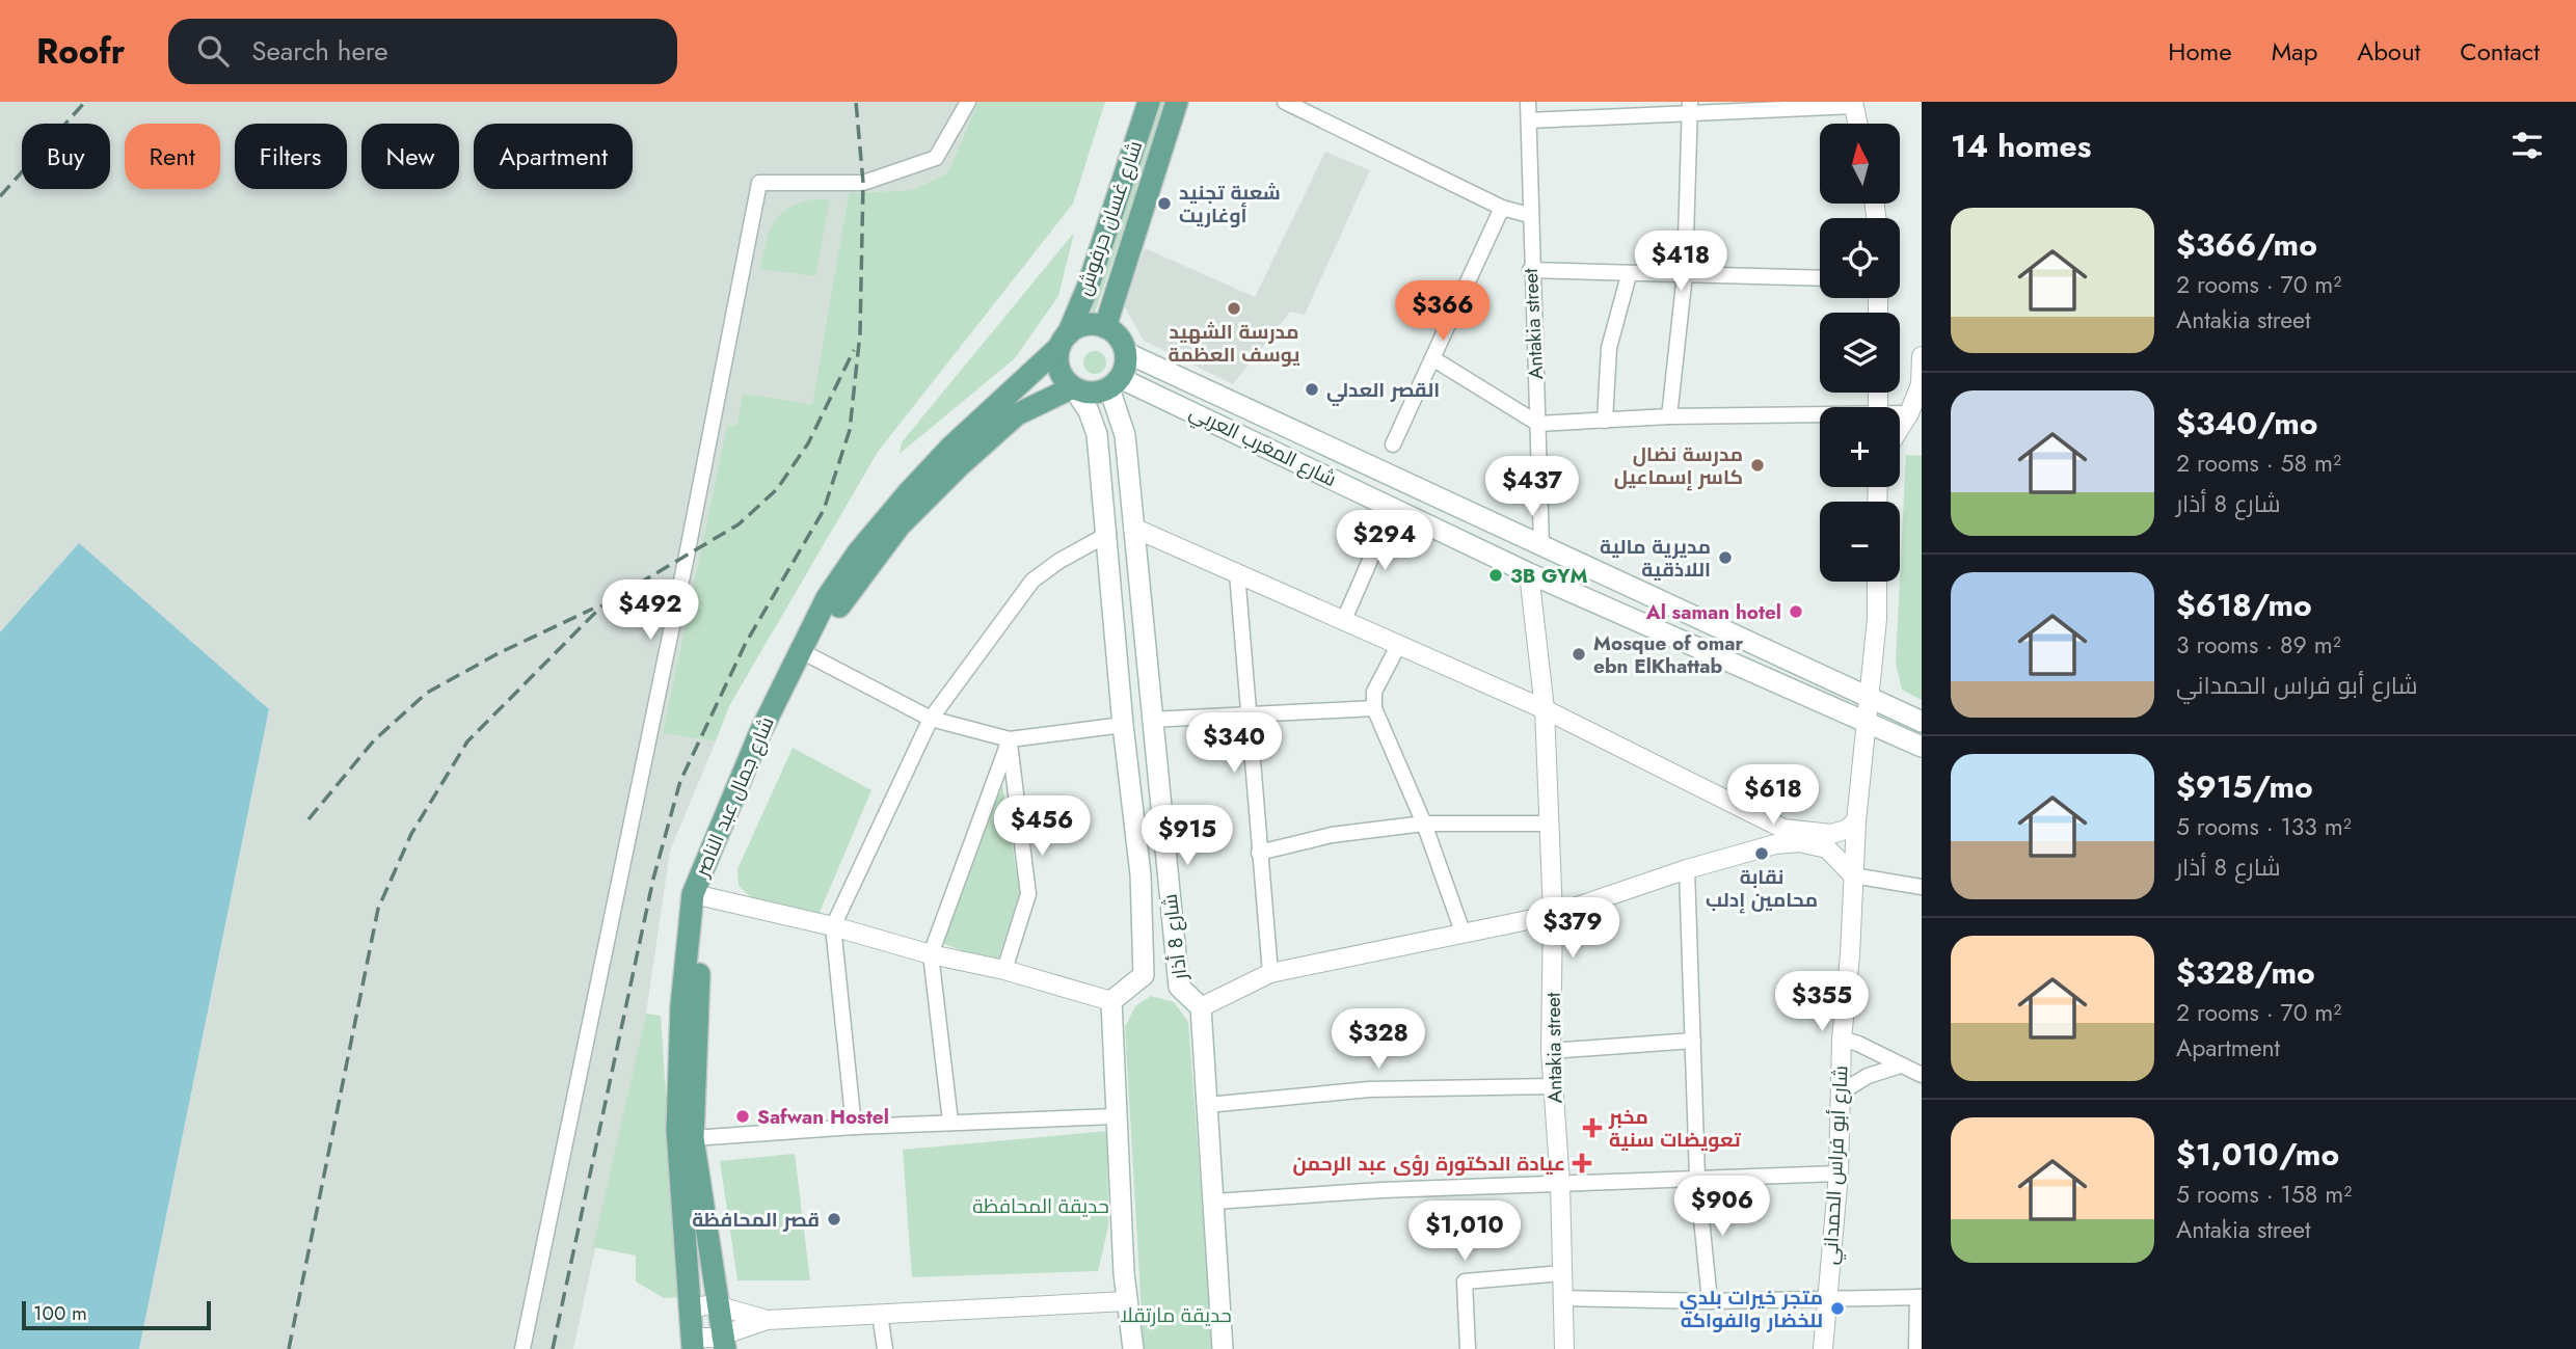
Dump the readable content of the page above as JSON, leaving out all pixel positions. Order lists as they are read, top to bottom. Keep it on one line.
{"streets":{"main road":["شارع غسان حرفوش","شارع المغرب العربي","شارع جمال عبد الناصر","شارع 8 أذار"],"street":["Antakia street","شارع أبو فراس الحمداني"]},"crossings":[["شارع غسان حرفوش","شارع المغرب العربي"],["شارع غسان حرفوش","شارع جمال عبد الناصر"],["شارع غسان حرفوش","شارع 8 أذار"],["Antakia street","شارع المغرب العربي"],["شارع المغرب العربي","شارع جمال عبد الناصر"],["شارع المغرب العربي","شارع 8 أذار"],["شارع المغرب العربي","شارع أبو فراس الحمداني"],["شارع جمال عبد الناصر","شارع 8 أذار"]],"parks":["حديقة المحافظة","حديقة مارتقلا"],"places":{"other":["شعبة تجنيد أوغاريت","مدرسة الشهيد يوسف العظمة","القصر العدلي","مدرسة نضال كاسر إسماعيل","مديرية مالية اللاذقية","3B GYM","Al saman hotel","Mosque of omar ebn ElKhattab","نقابة محامين إدلب","Safwan Hostel","قصر المحافظة","متجر خيرات بلدي للخضار والفواكه"],"health":["مخبر تعويضات سنية","عيادة الدكتورة رؤى عبد الرحمن"]},"scale_bar":"100 m","north":"top","page":{"header":"Roofr","search":"Search here","nav":["Home","Map","About","Contact"],"heading":"14 homes","map_buttons":["+","−"],"chip":["Buy","Rent","Filters","New","Apartment"],"list":[{"name":"$366/mo","note":"2 rooms · 70 m² · Antakia street"},{"name":"$340/mo","note":"2 rooms · 58 m² · شارع 8 أذار"},{"name":"$618/mo","note":"3 rooms · 89 m² · شارع أبو فراس الحمداني"},{"name":"$915/mo","note":"5 rooms · 133 m² · شارع 8 أذار"},{"name":"$328/mo","note":"2 rooms · 70 m² · Apartment"},{"name":"$1,010/mo","note":"5 rooms · 158 m² · Antakia street"}],"price":["$418","$366","$437","$294","$492","$340","$618","$456","$915","$379","$355","$328","$906","$1,010"],"scale":"100 m"}}
